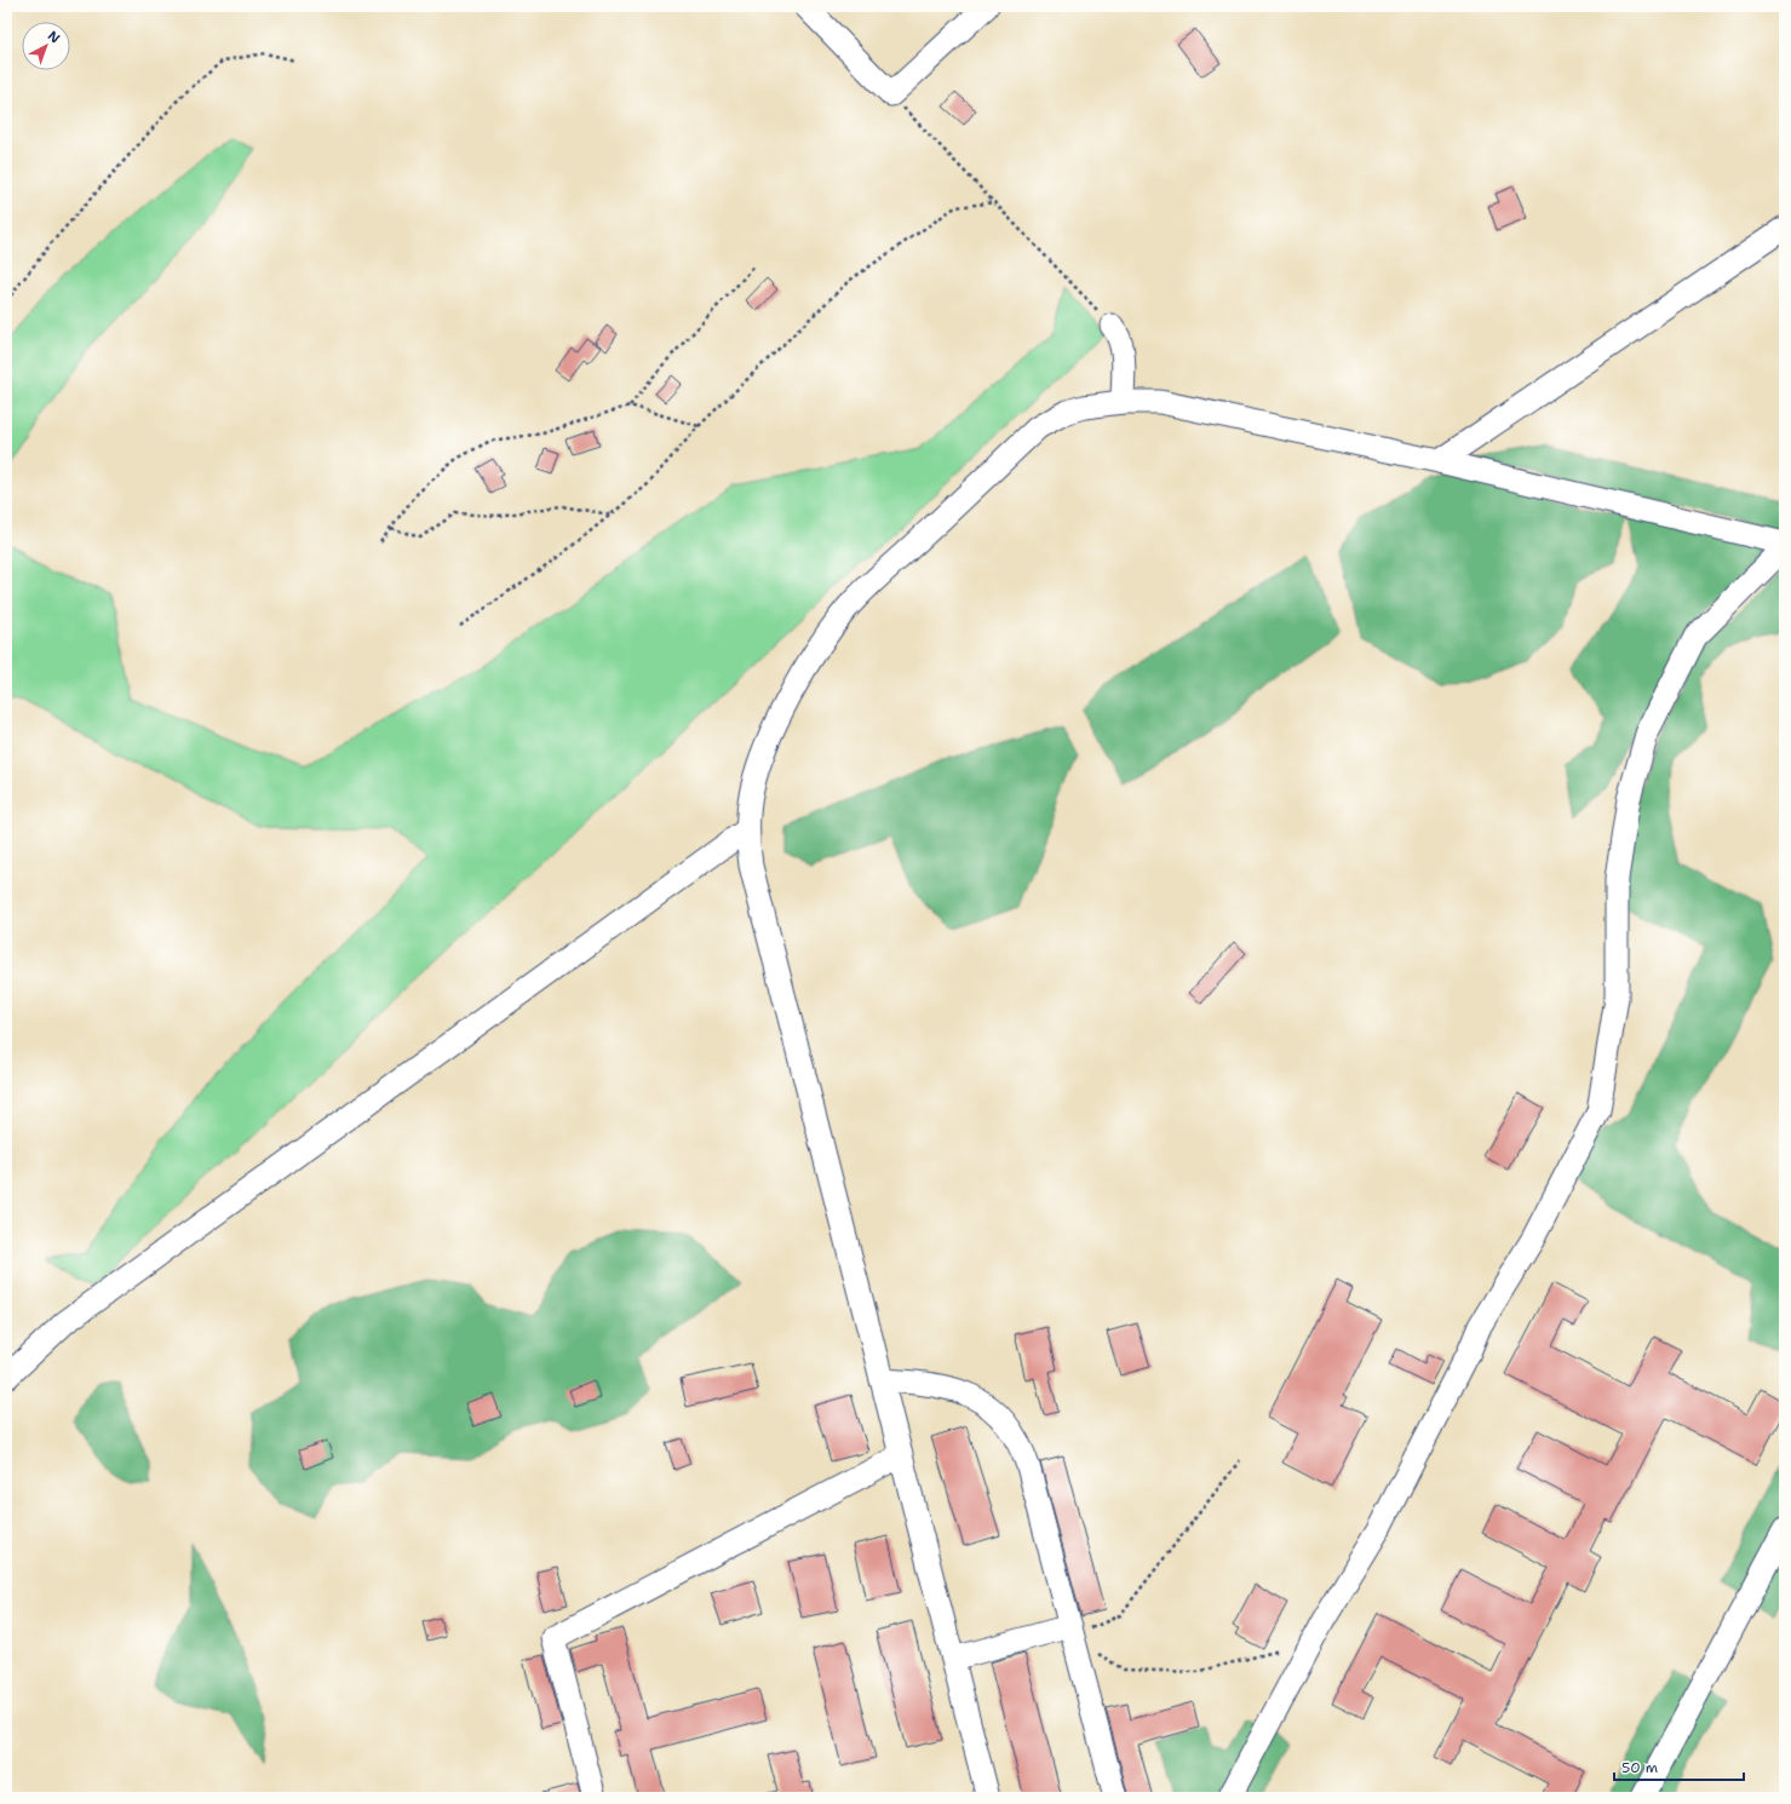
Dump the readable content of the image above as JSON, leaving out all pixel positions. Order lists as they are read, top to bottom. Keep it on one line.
{"scale_bar":"50 m","north":"top right"}
